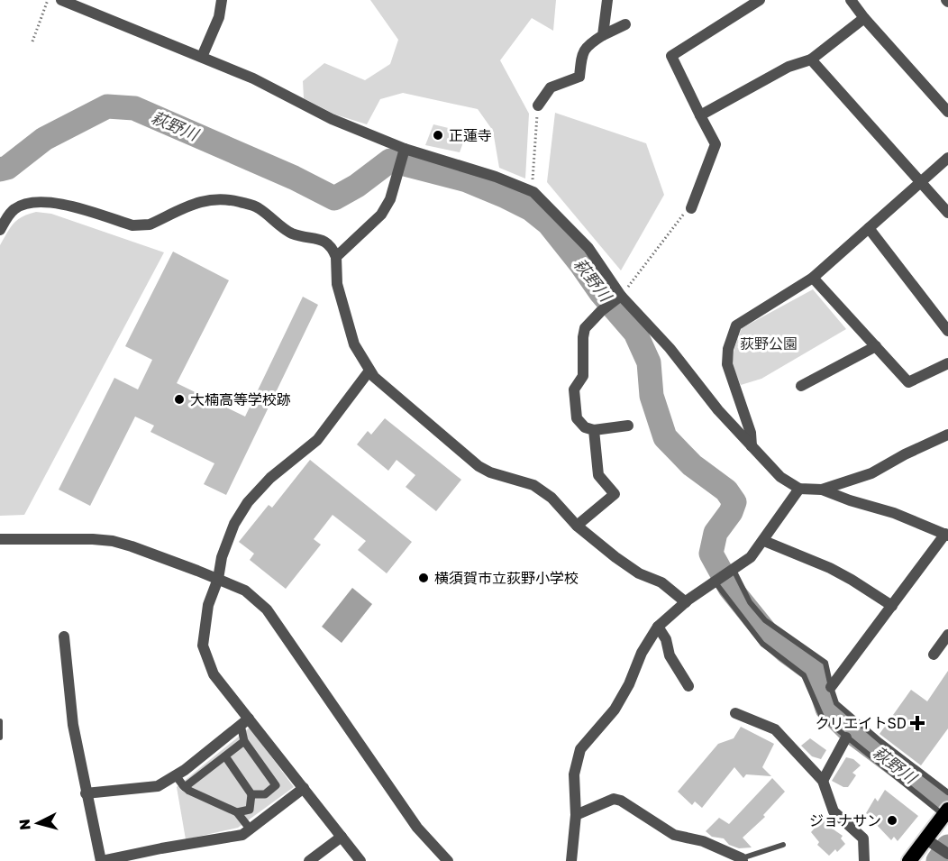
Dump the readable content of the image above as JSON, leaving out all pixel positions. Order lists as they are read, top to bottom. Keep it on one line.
{"water":["萩野川"],"parks":["荻野公園"],"places":{"other":["正蓮寺","大楠高等学校跡","横須賀市立荻野小学校","ジョナサン"],"health":["クリエイトSD"]},"north":"left"}
